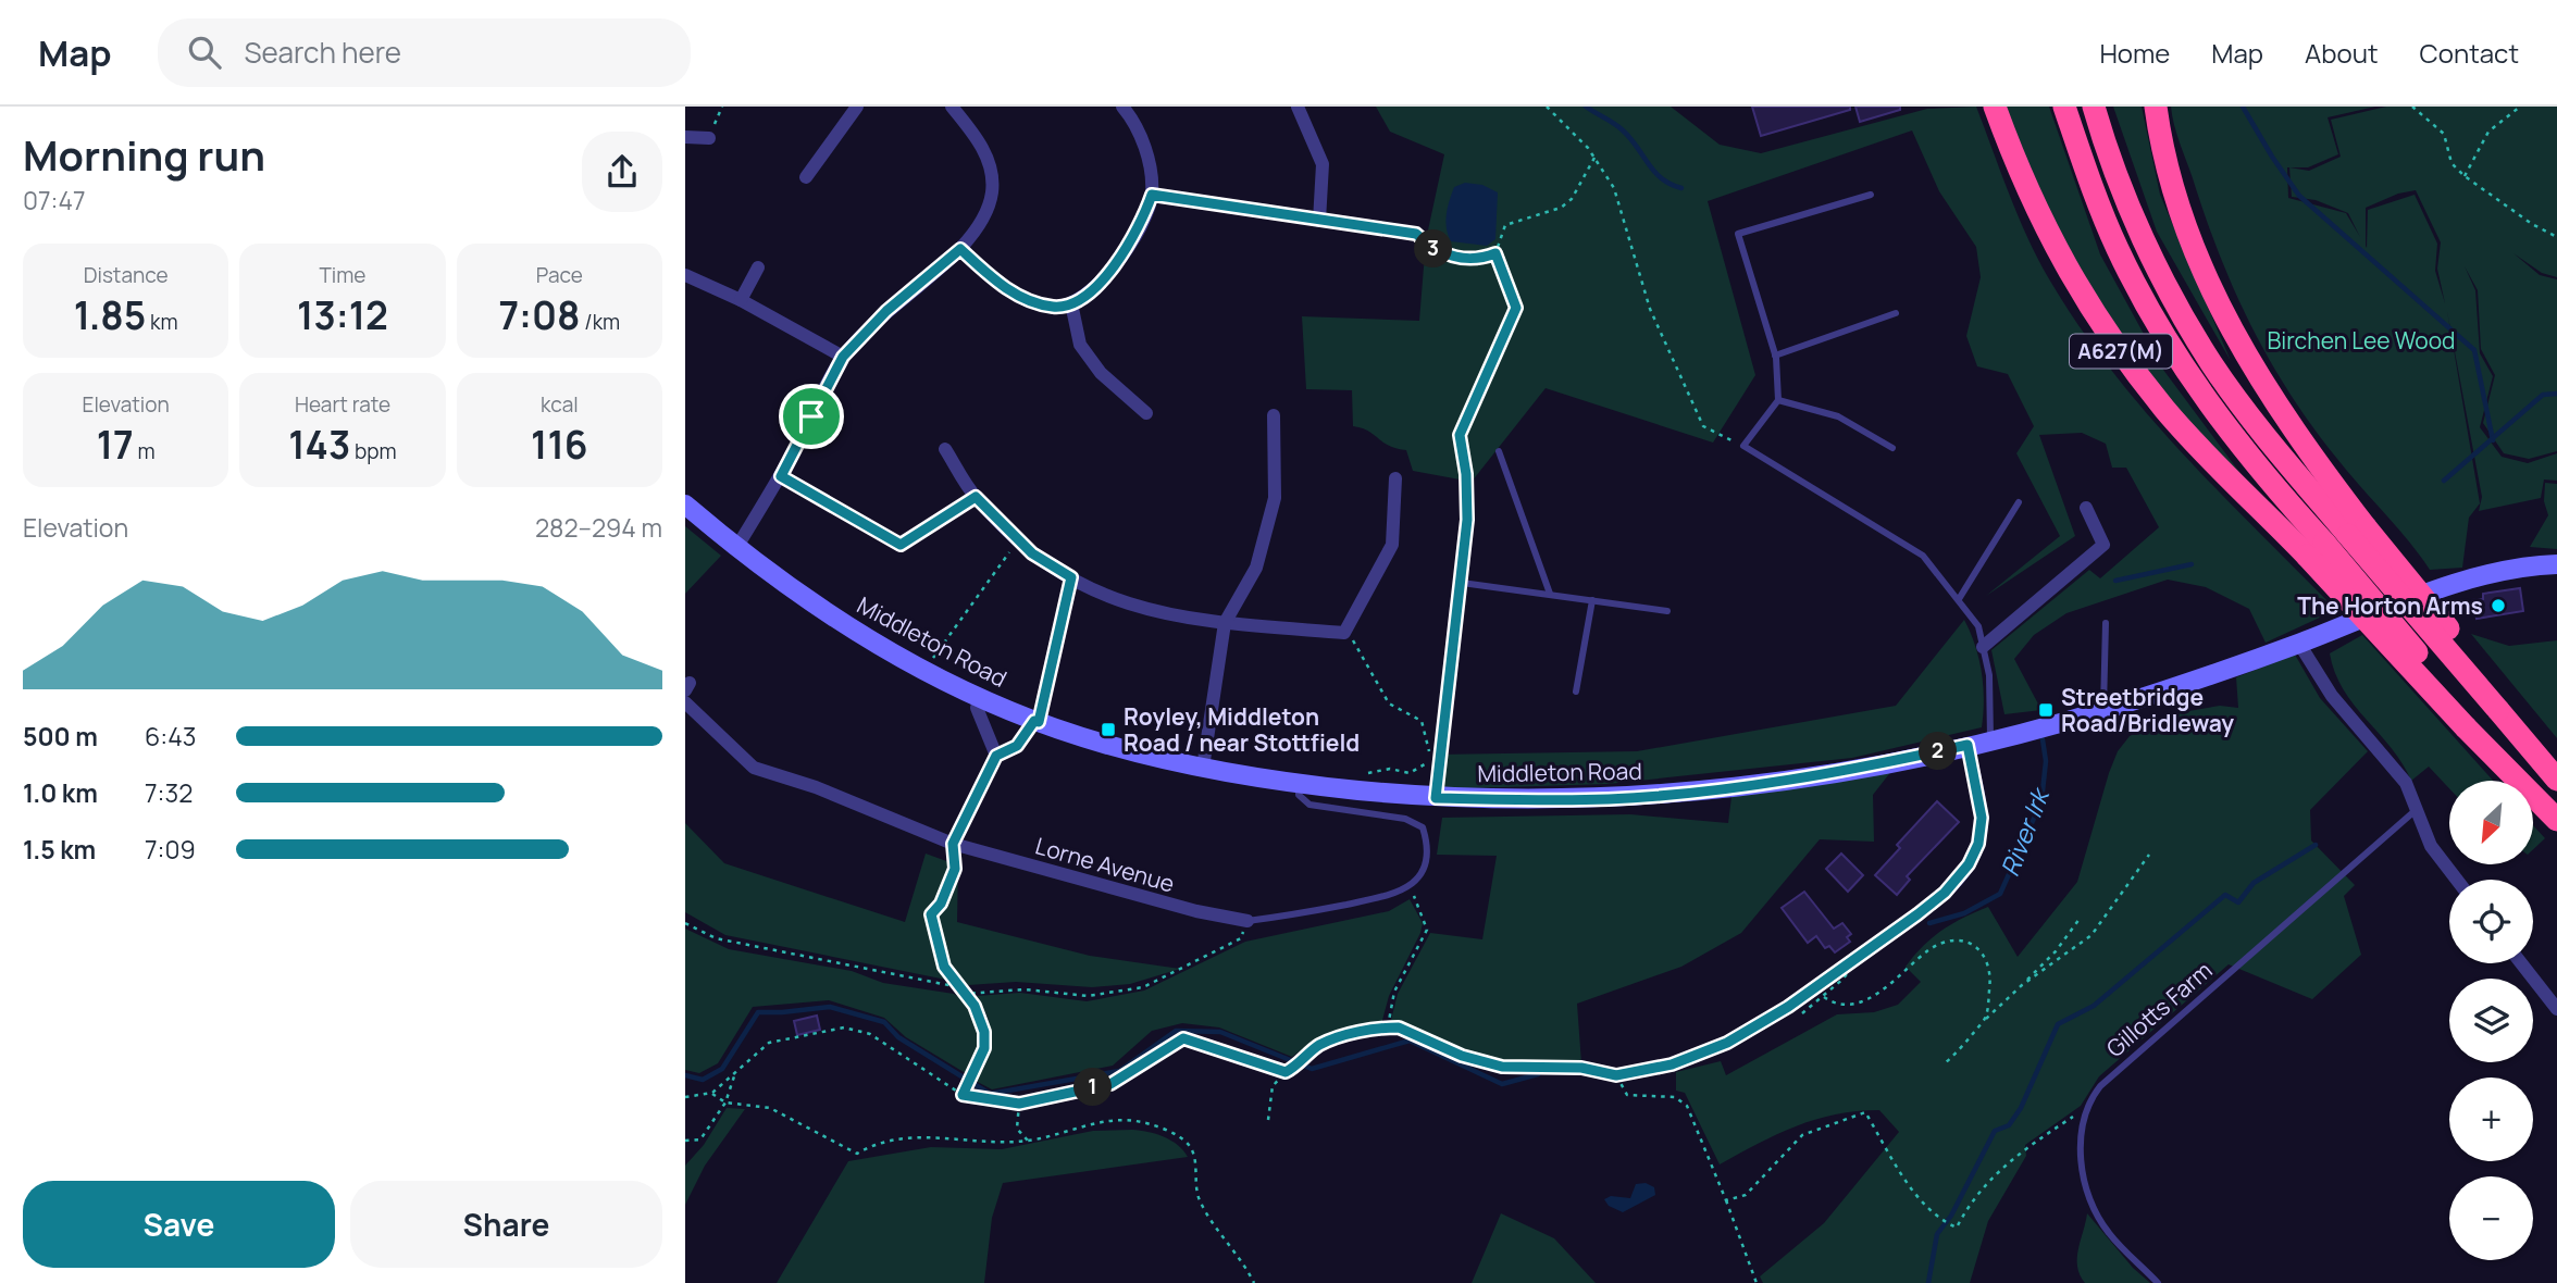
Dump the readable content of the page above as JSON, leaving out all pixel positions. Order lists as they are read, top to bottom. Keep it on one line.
{"streets":{"highway":["A627(M)"],"main road":["Middleton Road"],"street":["Lorne Avenue"],"lane":["Gillotts Farm"]},"water":["River Irk"],"parks":["Birchen Lee Wood"],"places":{"other":["The Horton Arms"],"transit":["Streetbridge Road/Bridleway","Royley, Middleton Road / near Stottfield"]},"north":"bottom left","page":{"header":"Map","search":"Search here","nav":["Home","Map","About","Contact"],"heading":["Morning run","07:47"],"pins":["3","2","1"],"stats":[["Distance","1.85 km"],["Time","13:12"],["Pace","7:08 /km"],["Elevation","17 m"],["Heart rate","143 bpm"],["kcal","116"]],"chart":["Elevation","282–294 m"],"list":[{"name":"500 m","note":"6:43"},{"name":"1.0 km","note":"7:32"},{"name":"1.5 km","note":"7:09"}],"map_buttons":["+","−"],"buttons":["Save","Share"]}}
